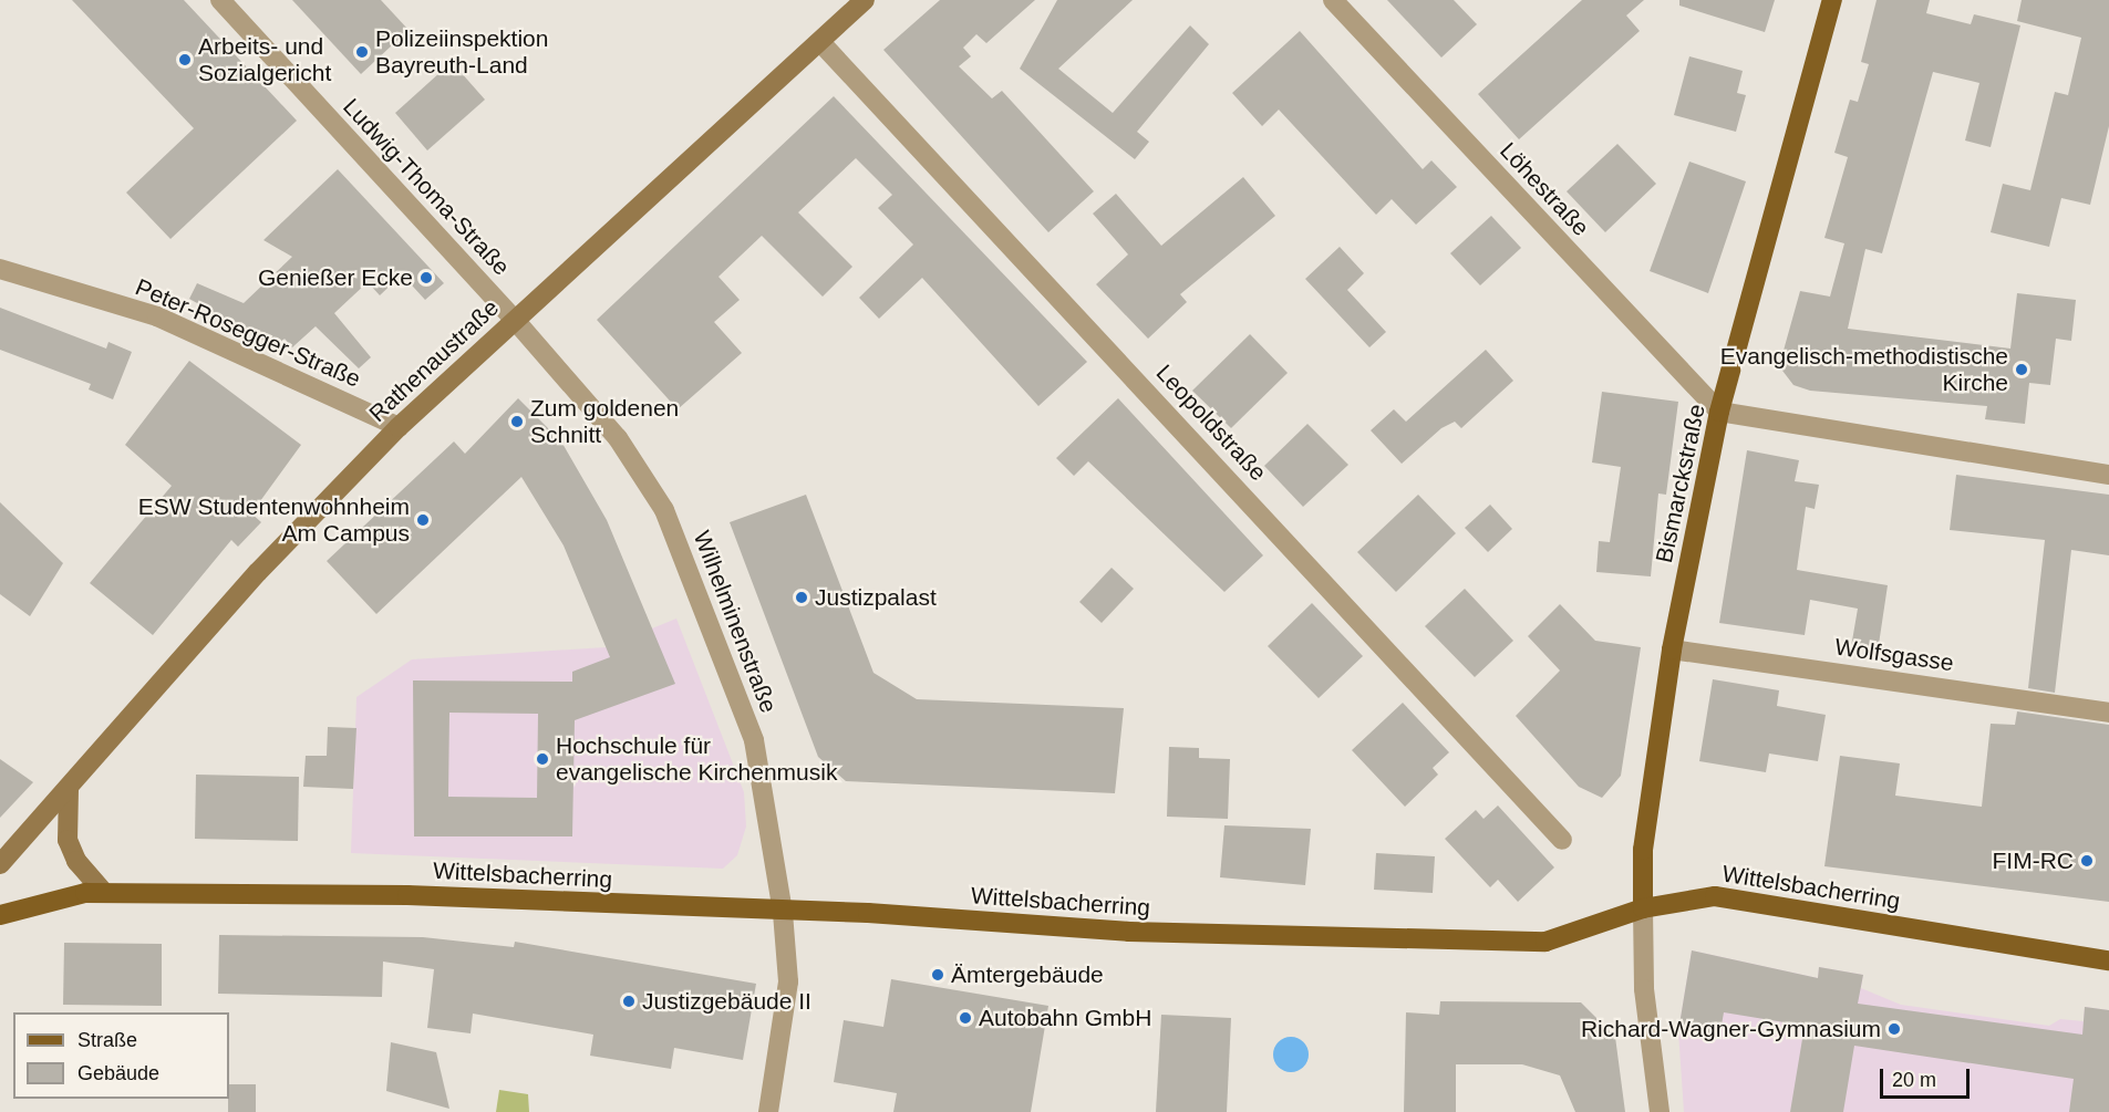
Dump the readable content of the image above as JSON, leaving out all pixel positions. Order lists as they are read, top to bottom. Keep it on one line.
{"streets":{"main road":["Rathenaustraße","Bismarckstraße","Wittelsbacherring"],"street":["Ludwig-Thoma-Straße","Löhestraße","Peter-Rosegger-Straße","Leopoldstraße","Wilhelminenstraße","Wolfsgasse"]},"crossings":[["Ludwig-Thoma-Straße","Rathenaustraße"],["Ludwig-Thoma-Straße","Wilhelminenstraße"],["Löhestraße","Bismarckstraße"],["Peter-Rosegger-Straße","Rathenaustraße"],["Rathenaustraße","Leopoldstraße"],["Rathenaustraße","Wilhelminenstraße"],["Bismarckstraße","Wolfsgasse"],["Bismarckstraße","Wittelsbacherring"],["Wilhelminenstraße","Wittelsbacherring"]],"places":["Polizeiinspektion Bayreuth-Land","Arbeits- und Sozialgericht","Genießer Ecke","Evangelisch-methodistische Kirche","Zum goldenen Schnitt","ESW Studentenwohnheim Am Campus","Justizpalast","Hochschule für evangelische Kirchenmusik","FIM-RC","Ämtergebäude","Justizgebäude II","Autobahn GmbH","Richard-Wagner-Gymnasium"],"legend":["Straße","Gebäude"],"scale_bar":"20 m"}
